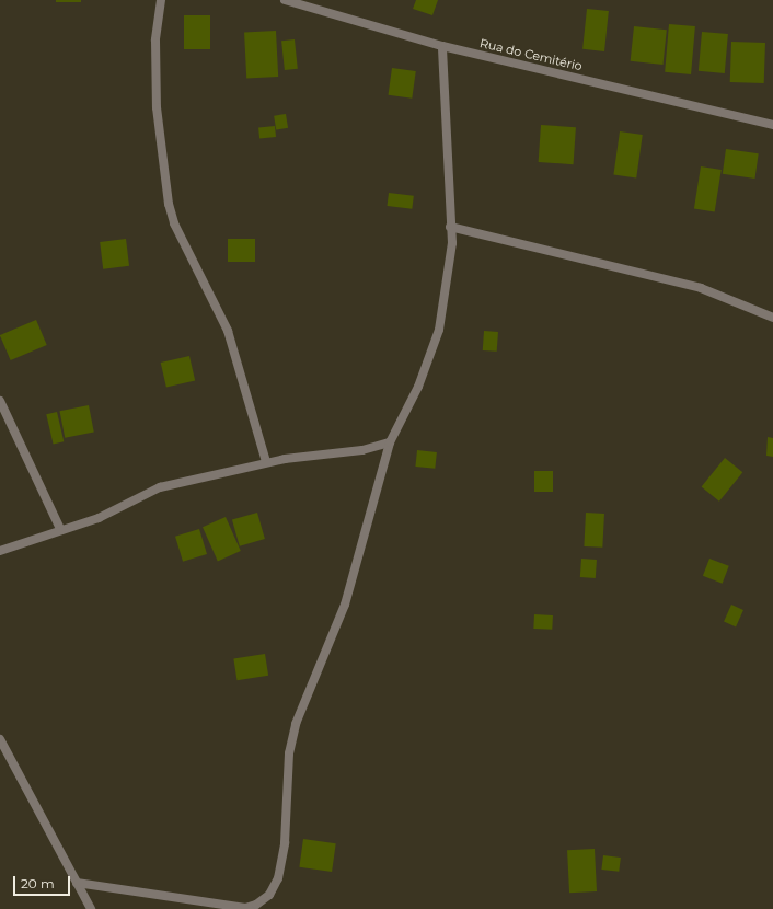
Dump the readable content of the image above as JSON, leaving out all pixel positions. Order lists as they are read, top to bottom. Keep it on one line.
{"streets":{"street":["Rua do Cemitério"]},"scale_bar":"20 m"}
